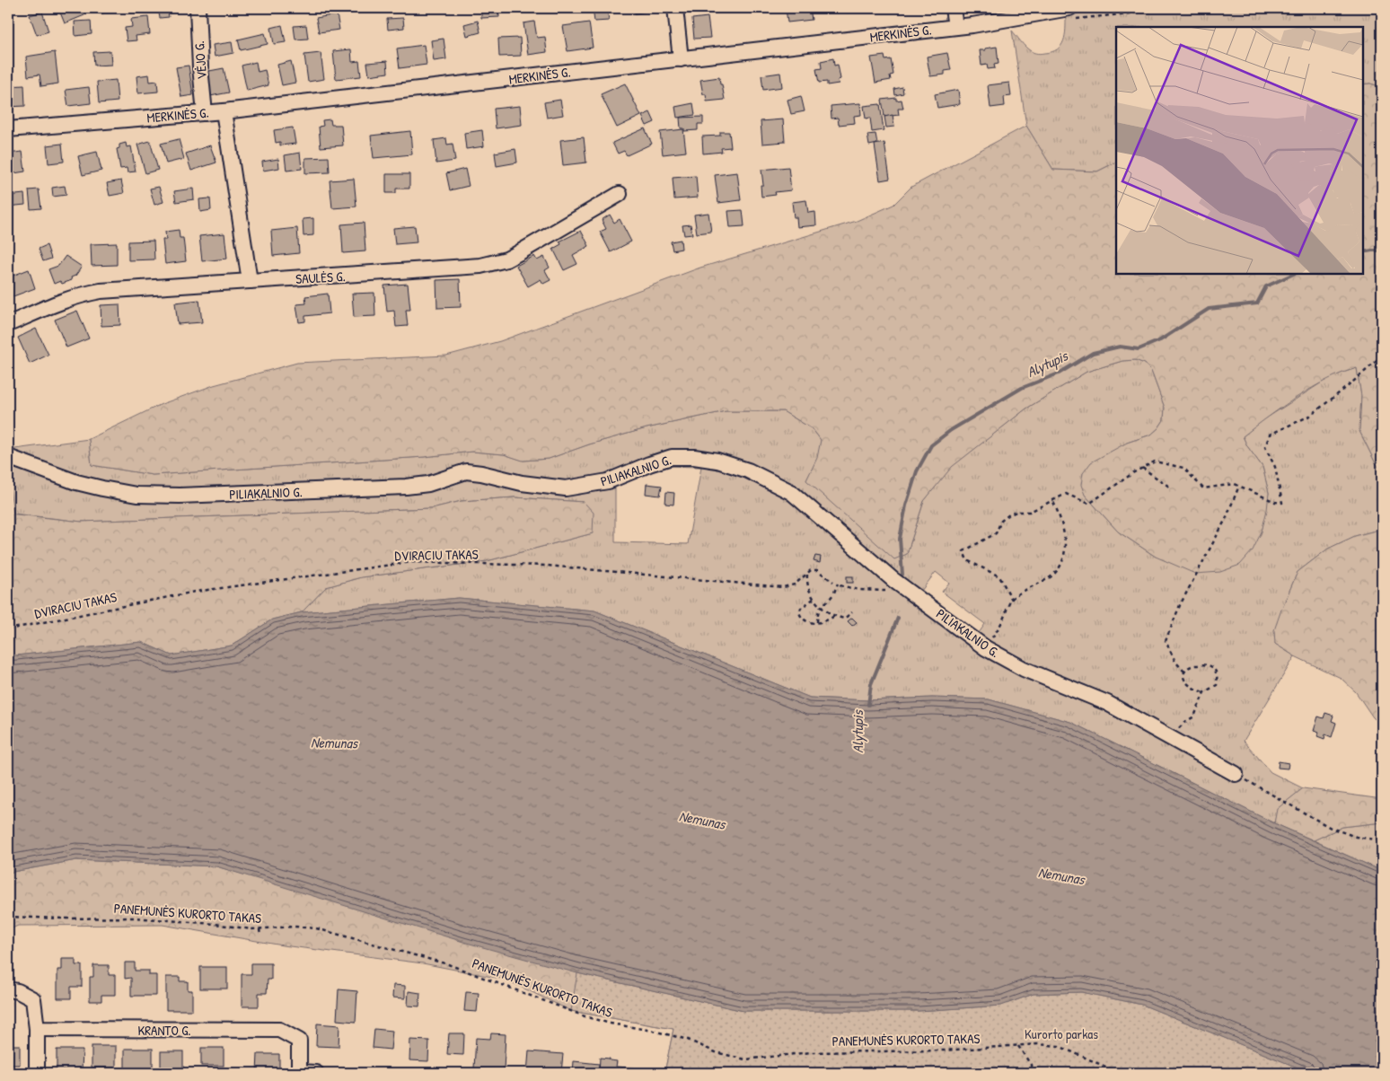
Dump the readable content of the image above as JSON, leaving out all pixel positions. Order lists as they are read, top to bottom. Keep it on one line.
{"streets":{"street":["MERKINĖS G.","VĖJO G.","SAULĖS G.","PILIAKALNIO G.","KRANTO G."],"path":["DVIRACIU TAKAS","PANEMUNĖS KURORTO TAKAS"]},"crossings":[["MERKINĖS G.","VĖJO G."]],"water":["Alytupis","Nemunas"],"parks":["Kurorto parkas"]}
